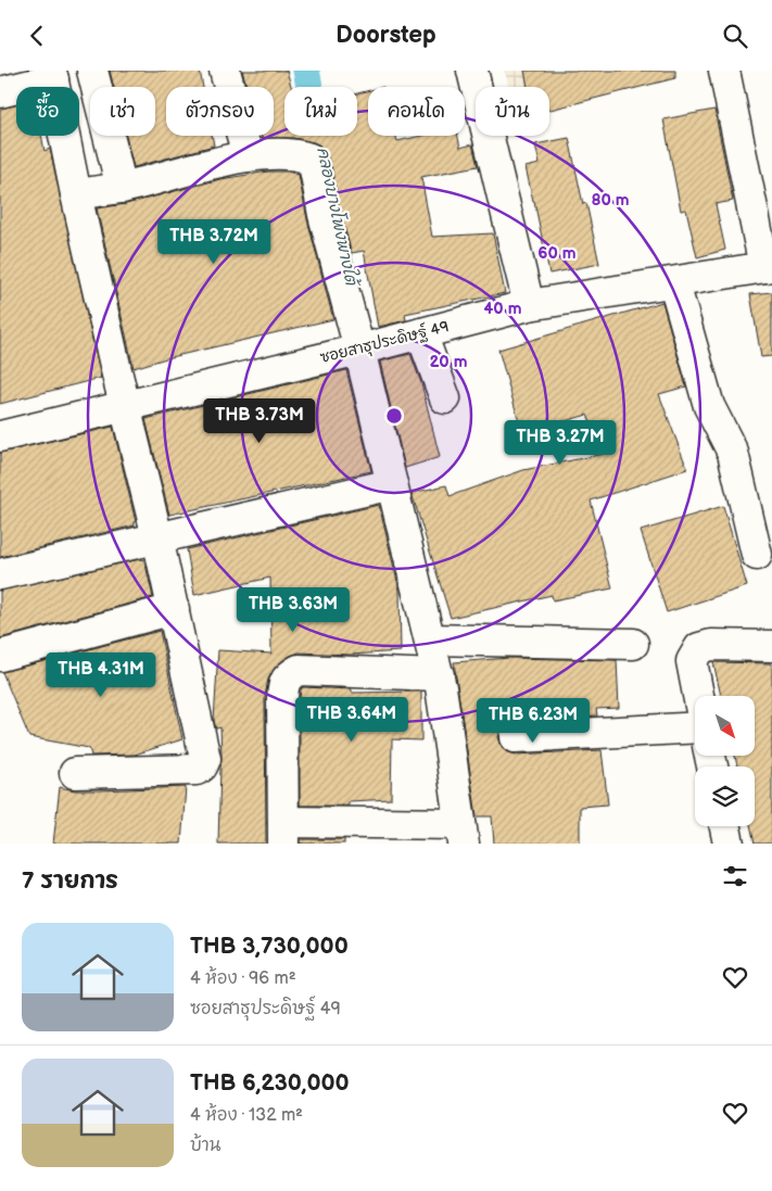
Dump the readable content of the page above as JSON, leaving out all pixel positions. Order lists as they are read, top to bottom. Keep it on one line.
{"streets":{"street":["ซอยสาธุประดิษฐ์ 49"]},"water":["คลองบางโพงพางใต้"],"north":"bottom right","page":{"header":"Doorstep","chip":["ซื้อ","เช่า","ตัวกรอง","ใหม่","คอนโด","บ้าน"],"price":["THB 3.72M","THB 3.73M","THB 3.27M","THB 3.63M","THB 4.31M","THB 3.64M","THB 6.23M"],"heading":"7 รายการ","list":[{"name":"THB 3,730,000","note":"4 ห้อง · 96 m² · ซอยสาธุประดิษฐ์ 49"},{"name":"THB 6,230,000","note":"4 ห้อง · 132 m² · บ้าน"}]},"rings":["80 m","60 m","40 m","20 m"]}
